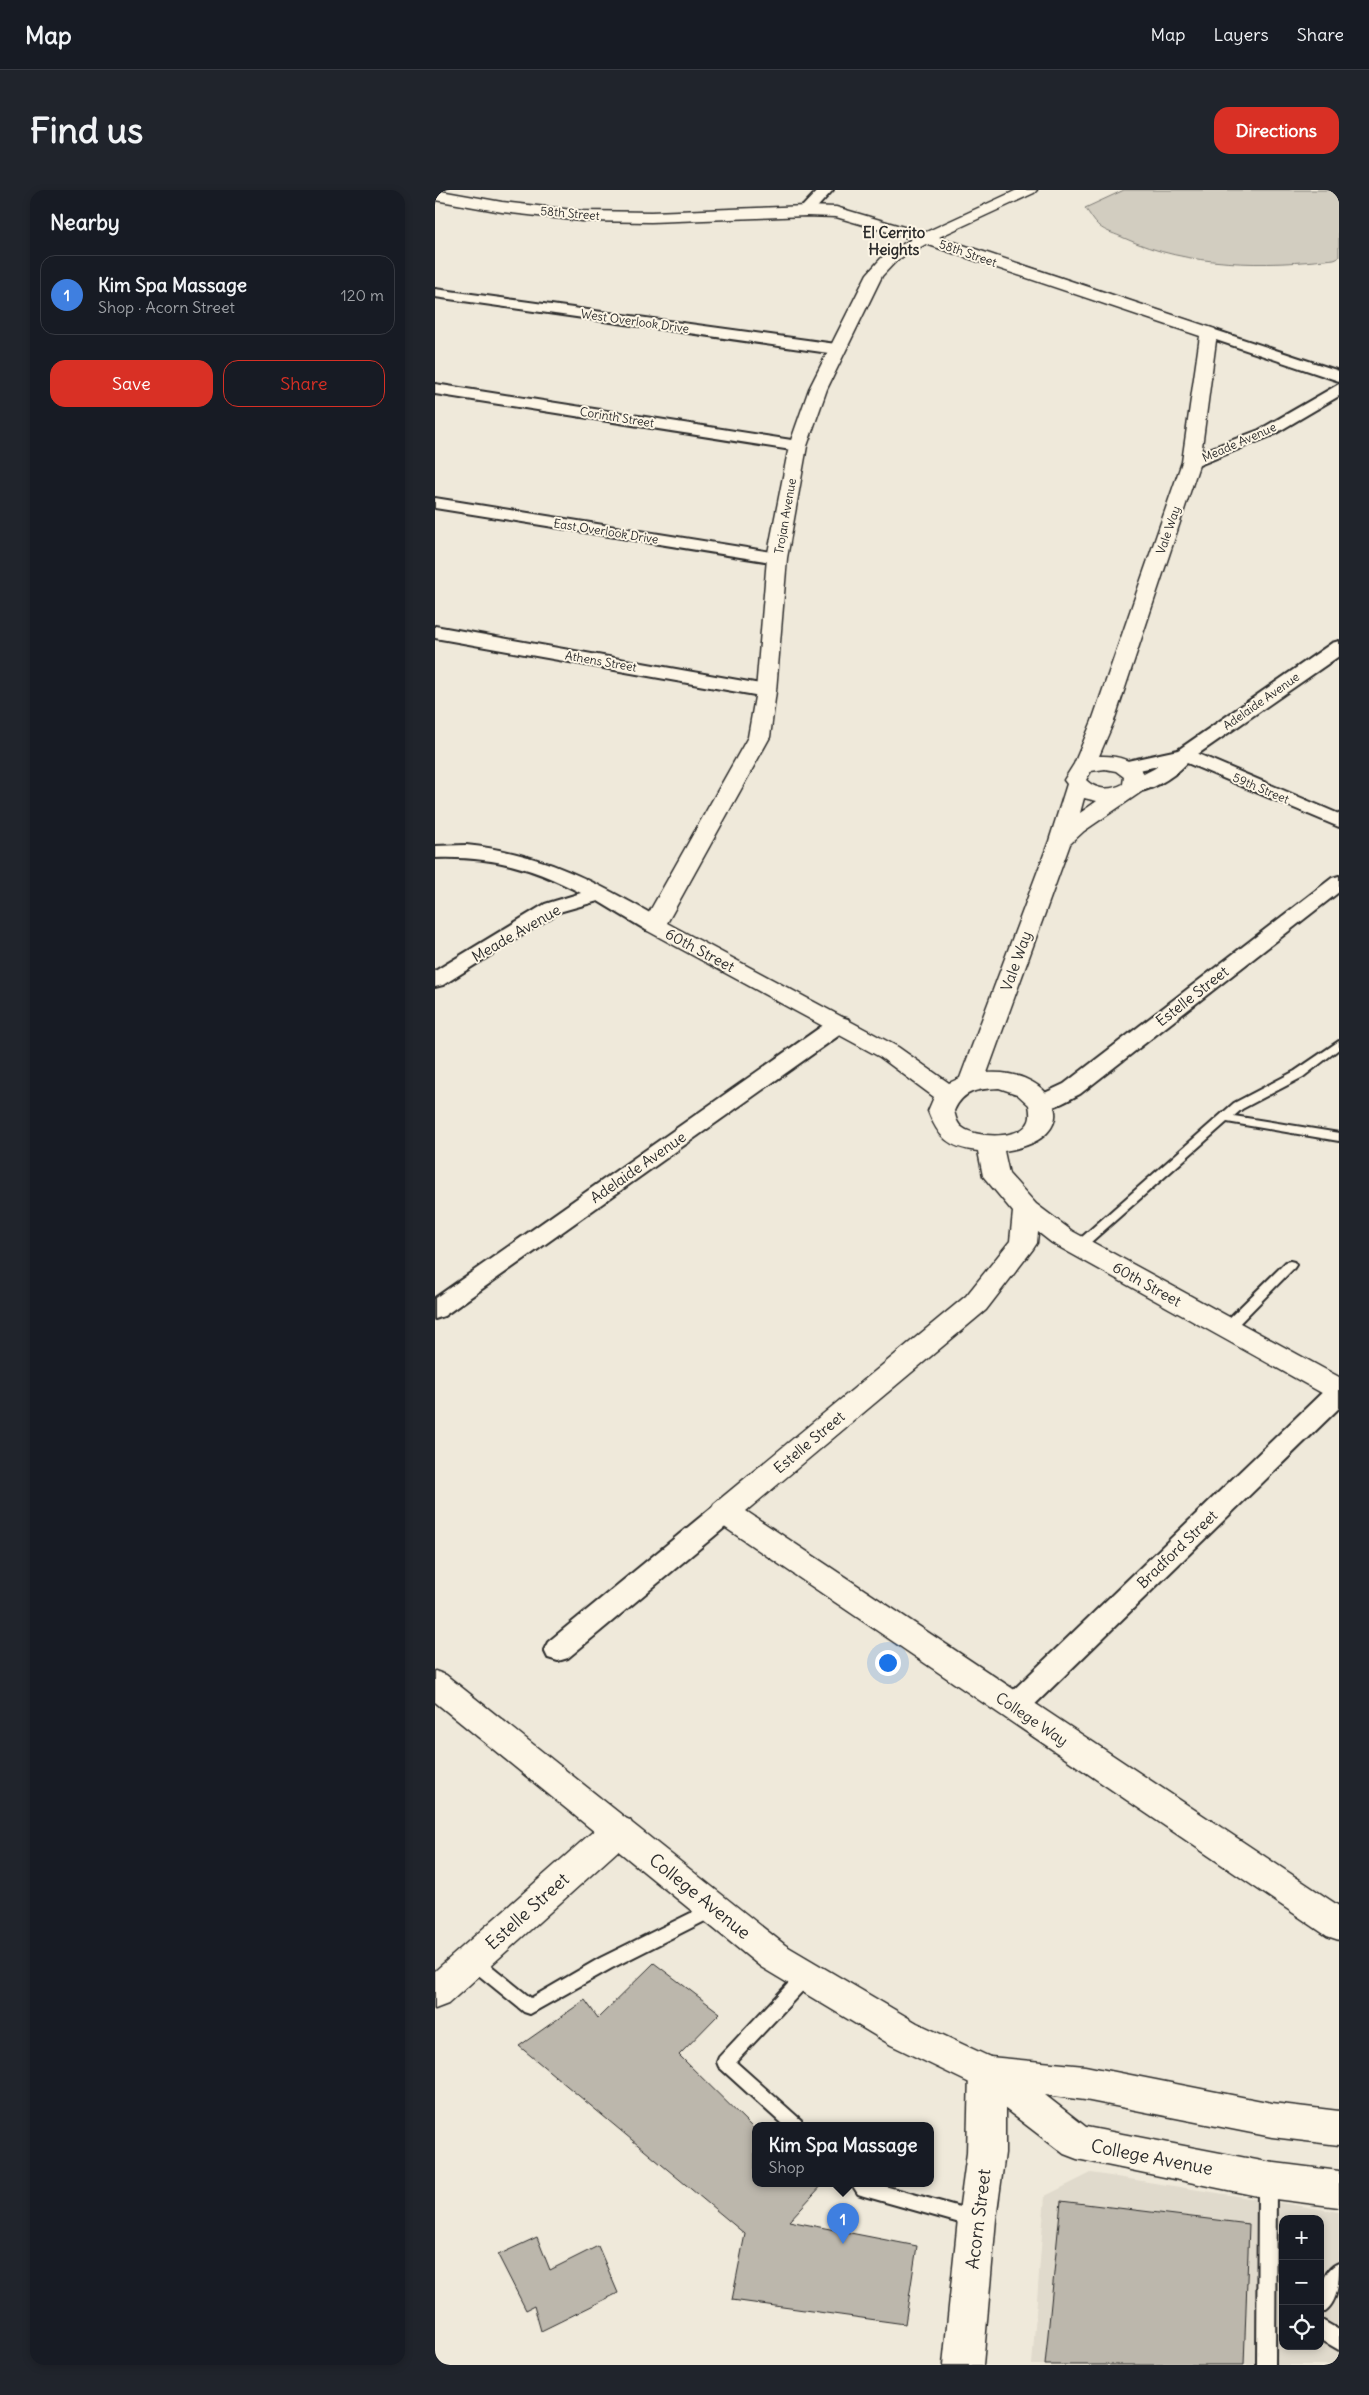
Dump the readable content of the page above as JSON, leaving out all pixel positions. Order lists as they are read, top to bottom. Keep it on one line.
{"streets":{"street":["58th Street","West Overlook Drive","Corinth Street","Meade Avenue","Trojan Avenue","Vale Way","East Overlook Drive","Athens Street","Adelaide Avenue","59th Street","60th Street","Estelle Street","Bradford Street","College Way","College Avenue","Acorn Street"]},"crossings":[["58th Street","Trojan Avenue"],["58th Street","Vale Way"],["West Overlook Drive","Trojan Avenue"],["Corinth Street","Trojan Avenue"],["Meade Avenue","Vale Way"],["Meade Avenue","60th Street"],["Trojan Avenue","East Overlook Drive"],["Trojan Avenue","Athens Street"],["Trojan Avenue","60th Street"],["Vale Way","Adelaide Avenue"],["Vale Way","60th Street"],["Vale Way","Estelle Street"],["Adelaide Avenue","59th Street"],["Adelaide Avenue","60th Street"],["60th Street","Estelle Street"],["60th Street","Bradford Street"],["Estelle Street","College Way"],["Estelle Street","College Avenue"],["Bradford Street","College Way"],["College Avenue","Acorn Street"]],"districts":["El Cerrito Heights"],"page":{"header":"Map","nav":["Map","Layers","Share"],"buttons":["Directions",["Save","Share"]],"title":"Find us","heading":"Nearby","list":[{"mark":"1","name":"Kim Spa Massage","note":"Shop · Acorn Street","value":"120 m"}],"popup":["Kim Spa Massage","Shop"],"pins":"1","map_buttons":["+","−"]}}
